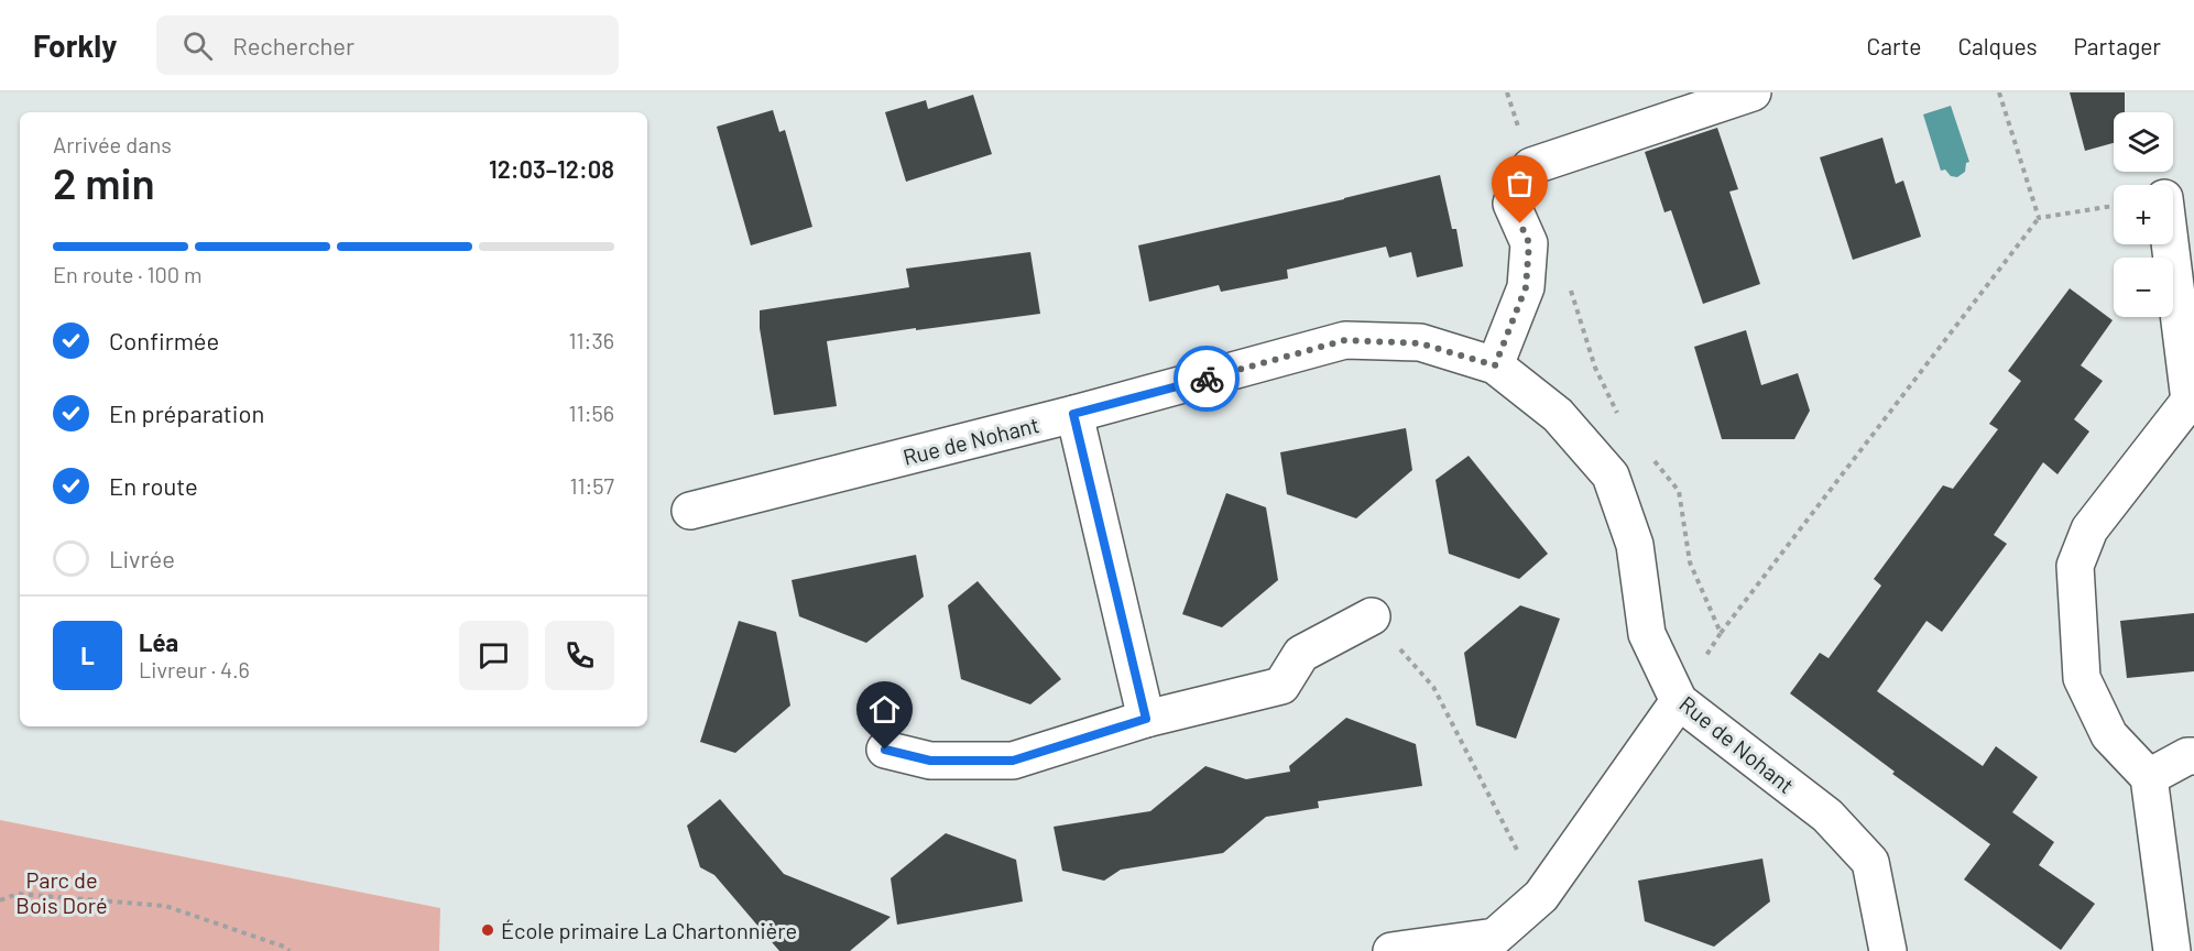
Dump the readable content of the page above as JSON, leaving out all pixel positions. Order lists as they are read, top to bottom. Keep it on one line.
{"streets":{"street":["Rue de Nohant"]},"parks":["Parc de Bois Doré"],"places":["École primaire La Chartonnière"],"page":{"header":"Forkly","search":"Rechercher","nav":["Carte","Calques","Partager"],"map_buttons":["+","−"],"heading":["2 min","Arrivée dans","12:03–12:08"],"panel":["Léa","Livreur · 4.6"],"bar":"En route · 100 m","list":[["Confirmée","11:36"],["En préparation","11:56"],["En route","11:57"],"Livrée"],"round":"L"}}
